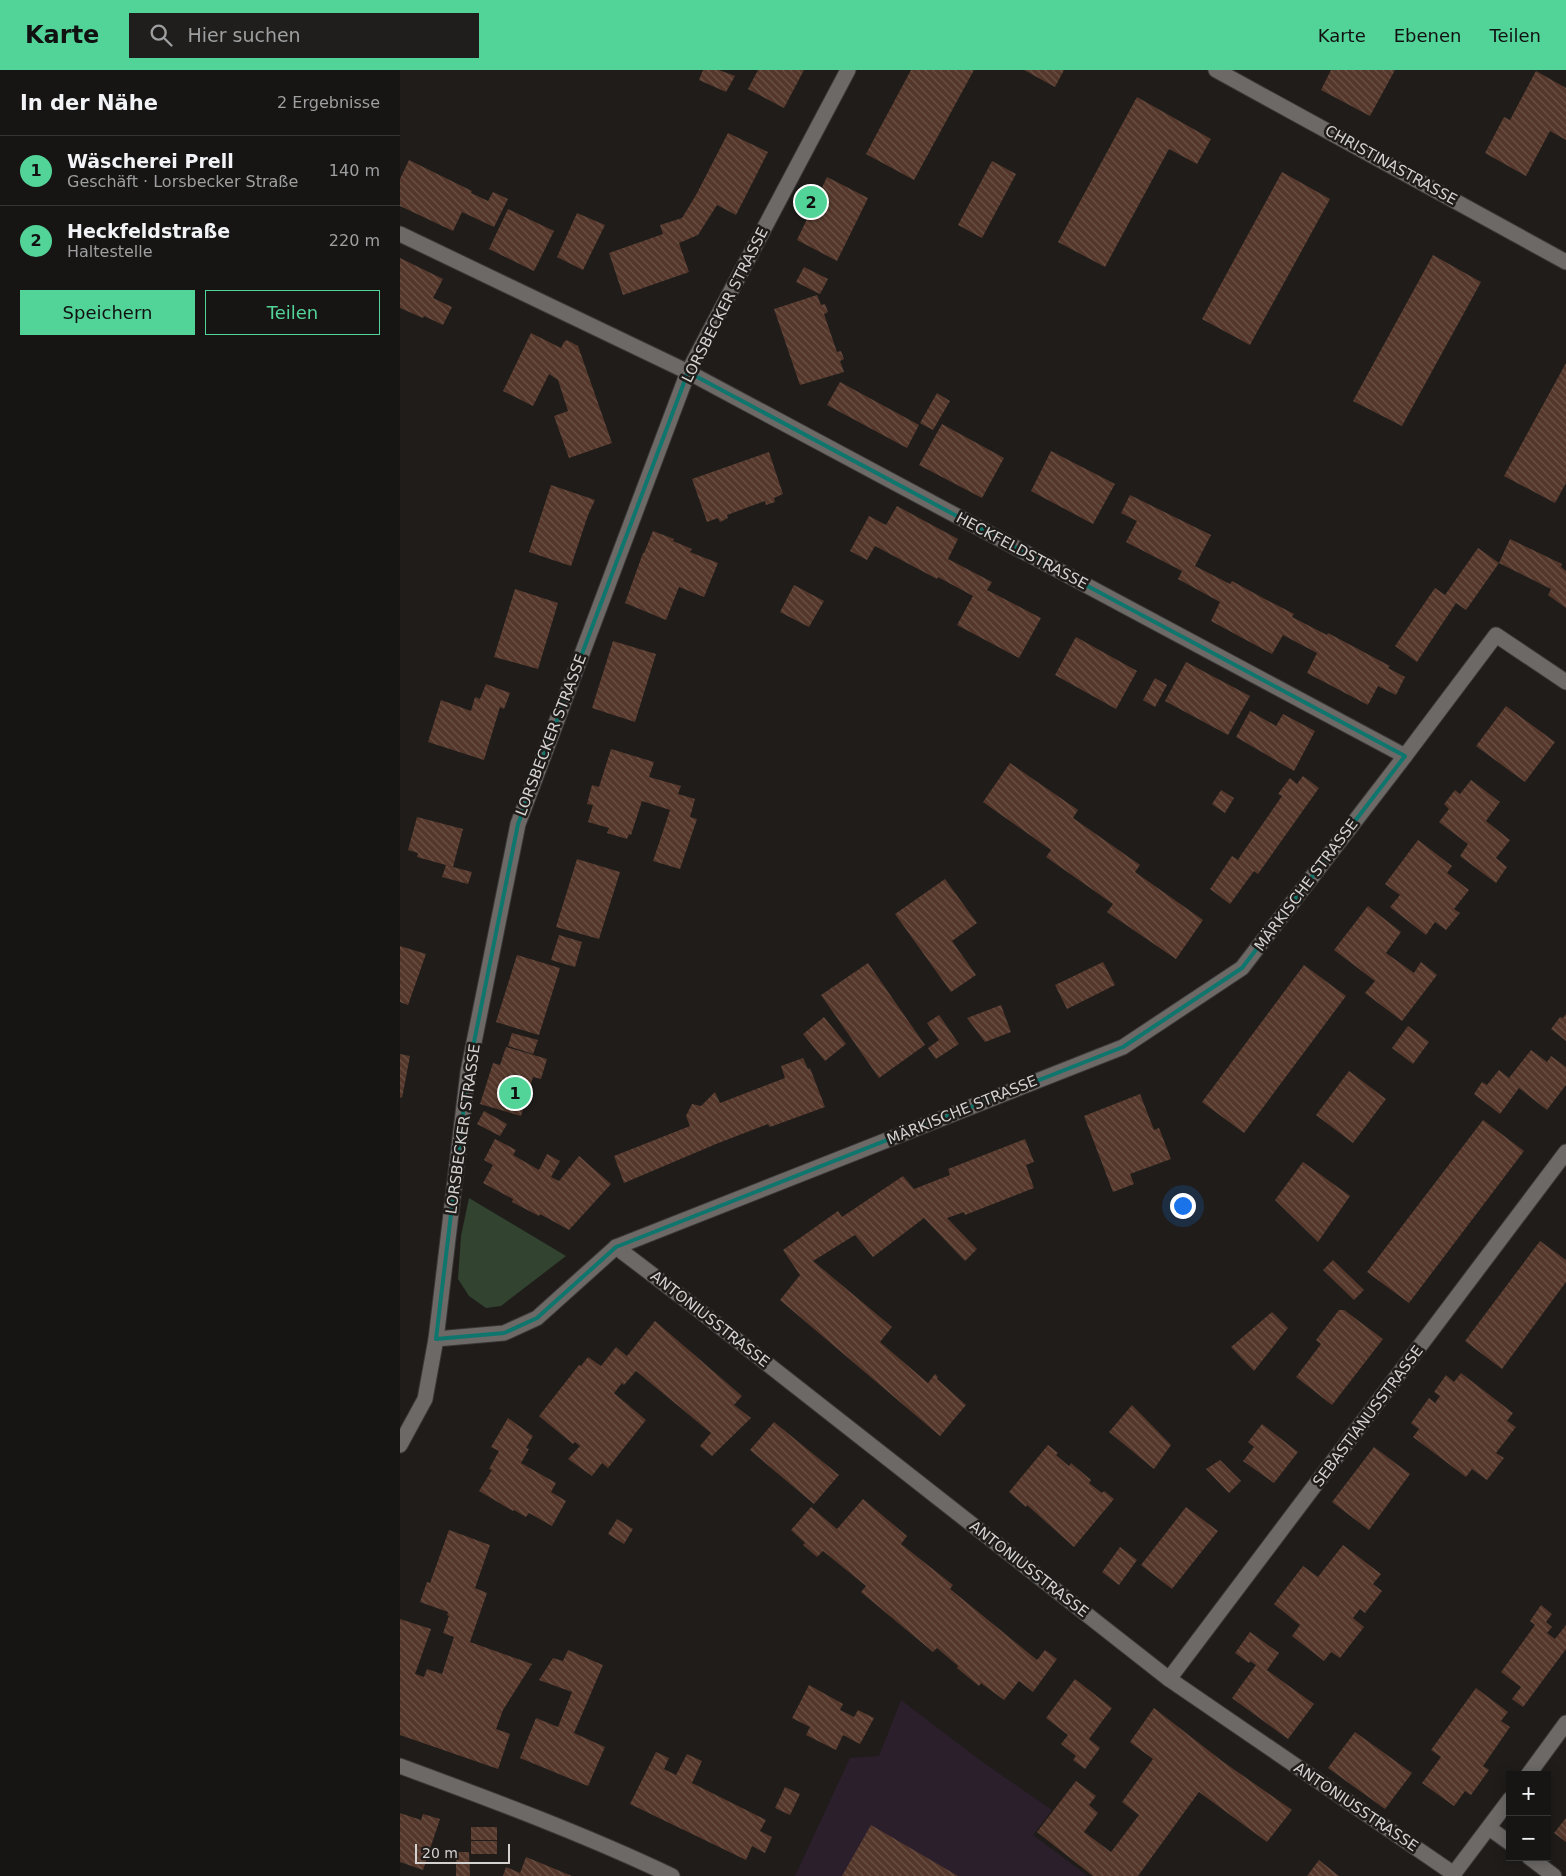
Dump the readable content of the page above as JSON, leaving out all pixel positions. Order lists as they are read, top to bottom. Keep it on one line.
{"streets":{"street":["CHRISTINASTRASSE","LORSBECKER STRASSE","HECKFELDSTRASSE","MÄRKISCHE STRASSE","ANTONIUSSTRASSE","SEBASTIANUSSTRASSE"]},"crossings":[["LORSBECKER STRASSE","HECKFELDSTRASSE"],["LORSBECKER STRASSE","MÄRKISCHE STRASSE"],["HECKFELDSTRASSE","MÄRKISCHE STRASSE"],["MÄRKISCHE STRASSE","ANTONIUSSTRASSE"],["ANTONIUSSTRASSE","SEBASTIANUSSTRASSE"]],"scale_bar":"20 m","page":{"header":"Karte","search":"Hier suchen","nav":["Karte","Ebenen","Teilen"],"heading":["In der Nähe","2 Ergebnisse"],"list":[{"mark":"1","name":"Wäscherei Prell","note":"Geschäft · Lorsbecker Straße","value":"140 m"},{"mark":"2","name":"Heckfeldstraße","note":"Haltestelle","value":"220 m"}],"pins":["2","1"],"buttons":["Speichern","Teilen"],"map_buttons":["+","−"],"scale":"20 m"}}
